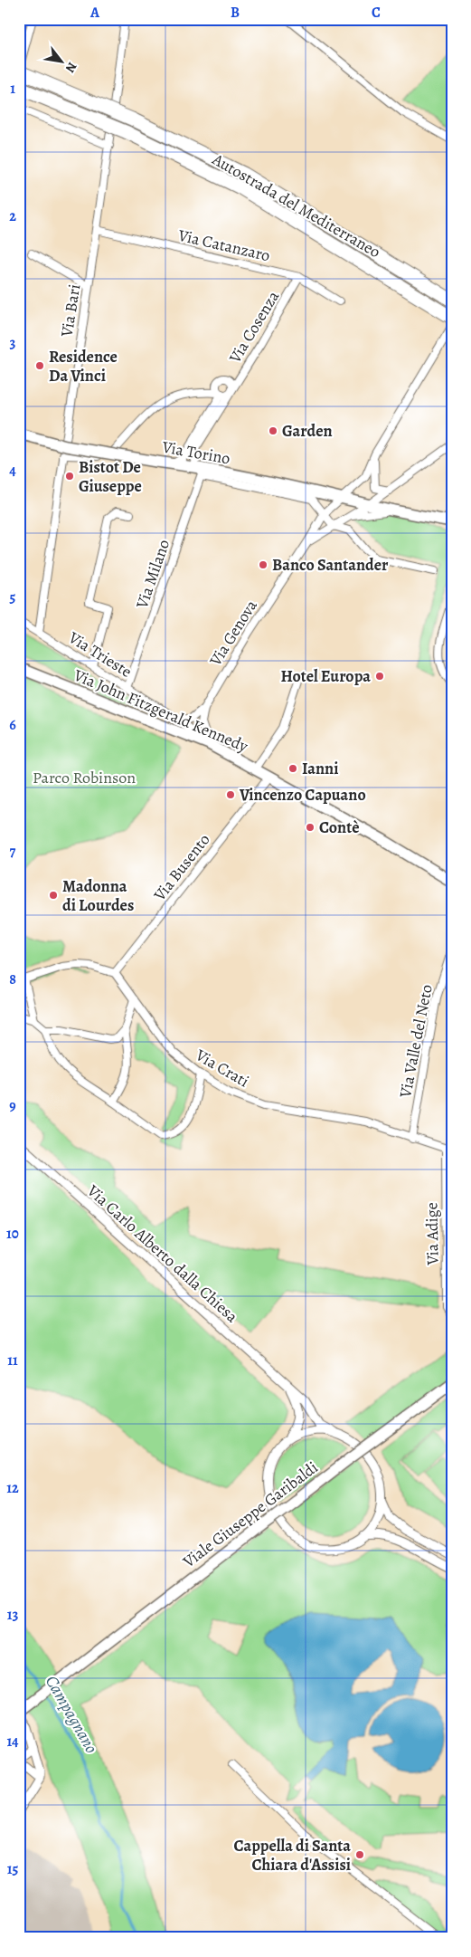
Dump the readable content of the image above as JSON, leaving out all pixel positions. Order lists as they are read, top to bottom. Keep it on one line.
{"streets":{"highway":["Autostrada del Mediterraneo"],"main road":["Via Torino","Via John Fitzgerald Kennedy","Viale Giuseppe Garibaldi"],"street":["Via Catanzaro","Via Bari","Via Cosenza","Via Milano","Via Genova","Via Trieste","Via Busento","Via Valle del Neto","Via Crati","Via Adige","Via Carlo Alberto dalla Chiesa"]},"crossings":[["Via Catanzaro","Via Bari"],["Via Catanzaro","Via Cosenza"],["Via Bari","Via Trieste"],["Via Cosenza","Via Torino"],["Via Cosenza","Via Milano"],["Via Torino","Via Milano"],["Via Torino","Via Genova"],["Via Milano","Via Trieste"],["Via Genova","Via Trieste"],["Via Genova","Via John Fitzgerald Kennedy"],["Via Trieste","Via John Fitzgerald Kennedy"],["Via John Fitzgerald Kennedy","Via Busento"],["Via Busento","Via Crati"],["Via Valle del Neto","Via Crati"],["Via Crati","Via Adige"]],"water":["Campagnano"],"parks":["Parco Robinson"],"places":["Residence Da Vinci","Garden","Bistot De Giuseppe","Banco Santander","Hotel Europa","Ianni","Vincenzo Capuano","Contè","Madonna di Lourdes","Cappella di Santa Chiara d'Assisi"],"north":"bottom right","grid":{"columns":["A","B","C"],"rows":["1","2","3","4","5","6","7","8","9","10","11","12","13","14","15"]}}
